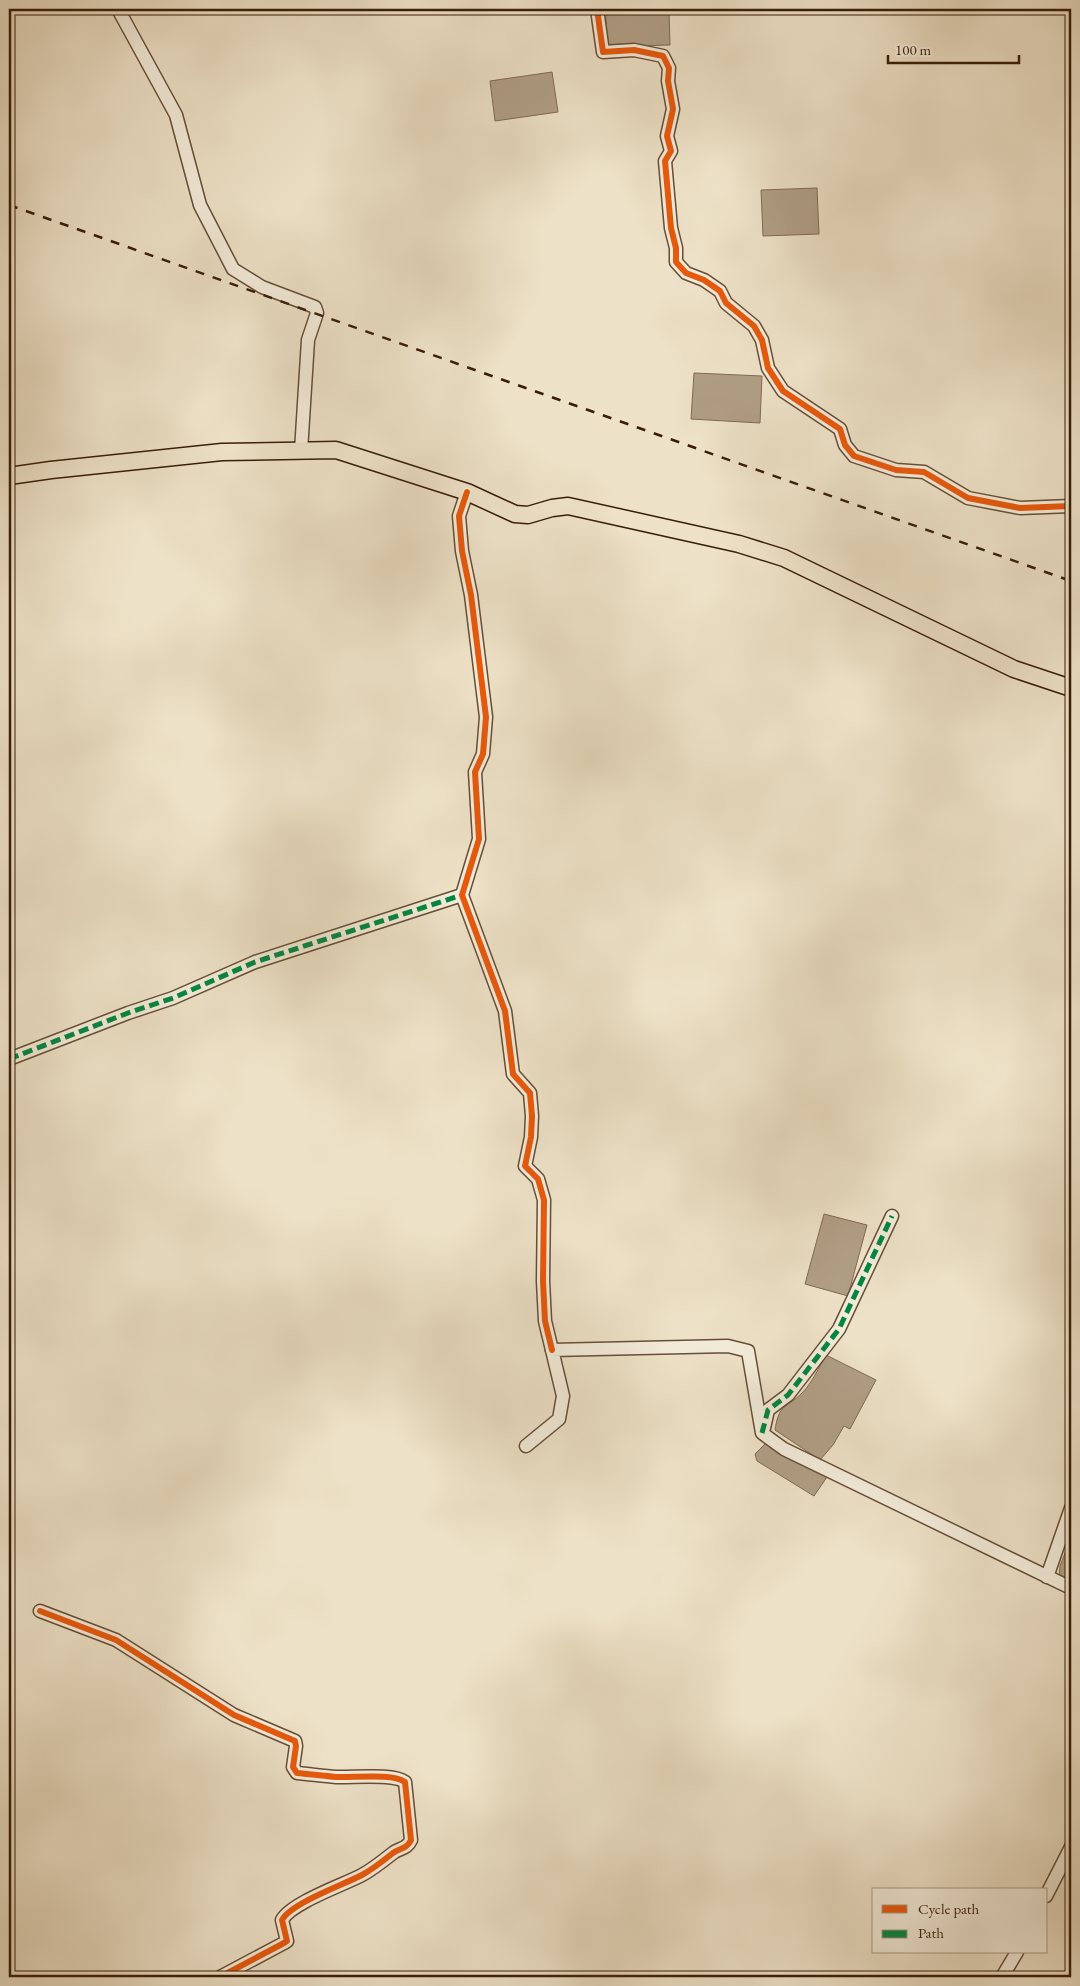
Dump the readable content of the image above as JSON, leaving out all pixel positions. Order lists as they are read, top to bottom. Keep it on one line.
{"legend":["Cycle path","Path"],"scale_bar":"100 m"}
